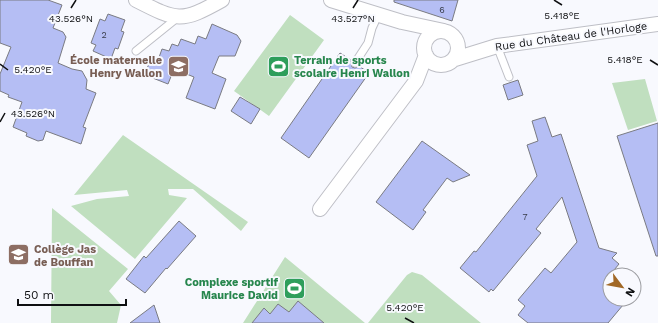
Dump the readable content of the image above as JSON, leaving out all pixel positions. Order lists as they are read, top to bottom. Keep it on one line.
{"streets":{"street":["Rue du Château de l'Horloge"]},"places":{"school or university":["École maternelle Henry Wallon","Collège Jas de Bouffan"],"sports":["Terrain de sports scolaire Henri Wallon","Complexe sportif Maurice David"]},"house_numbers":["6","2","7"],"scale_bar":"50 m","north":"bottom right","coordinates":["5.418°E","43.526°N","43.527°N","5.420°E"]}
